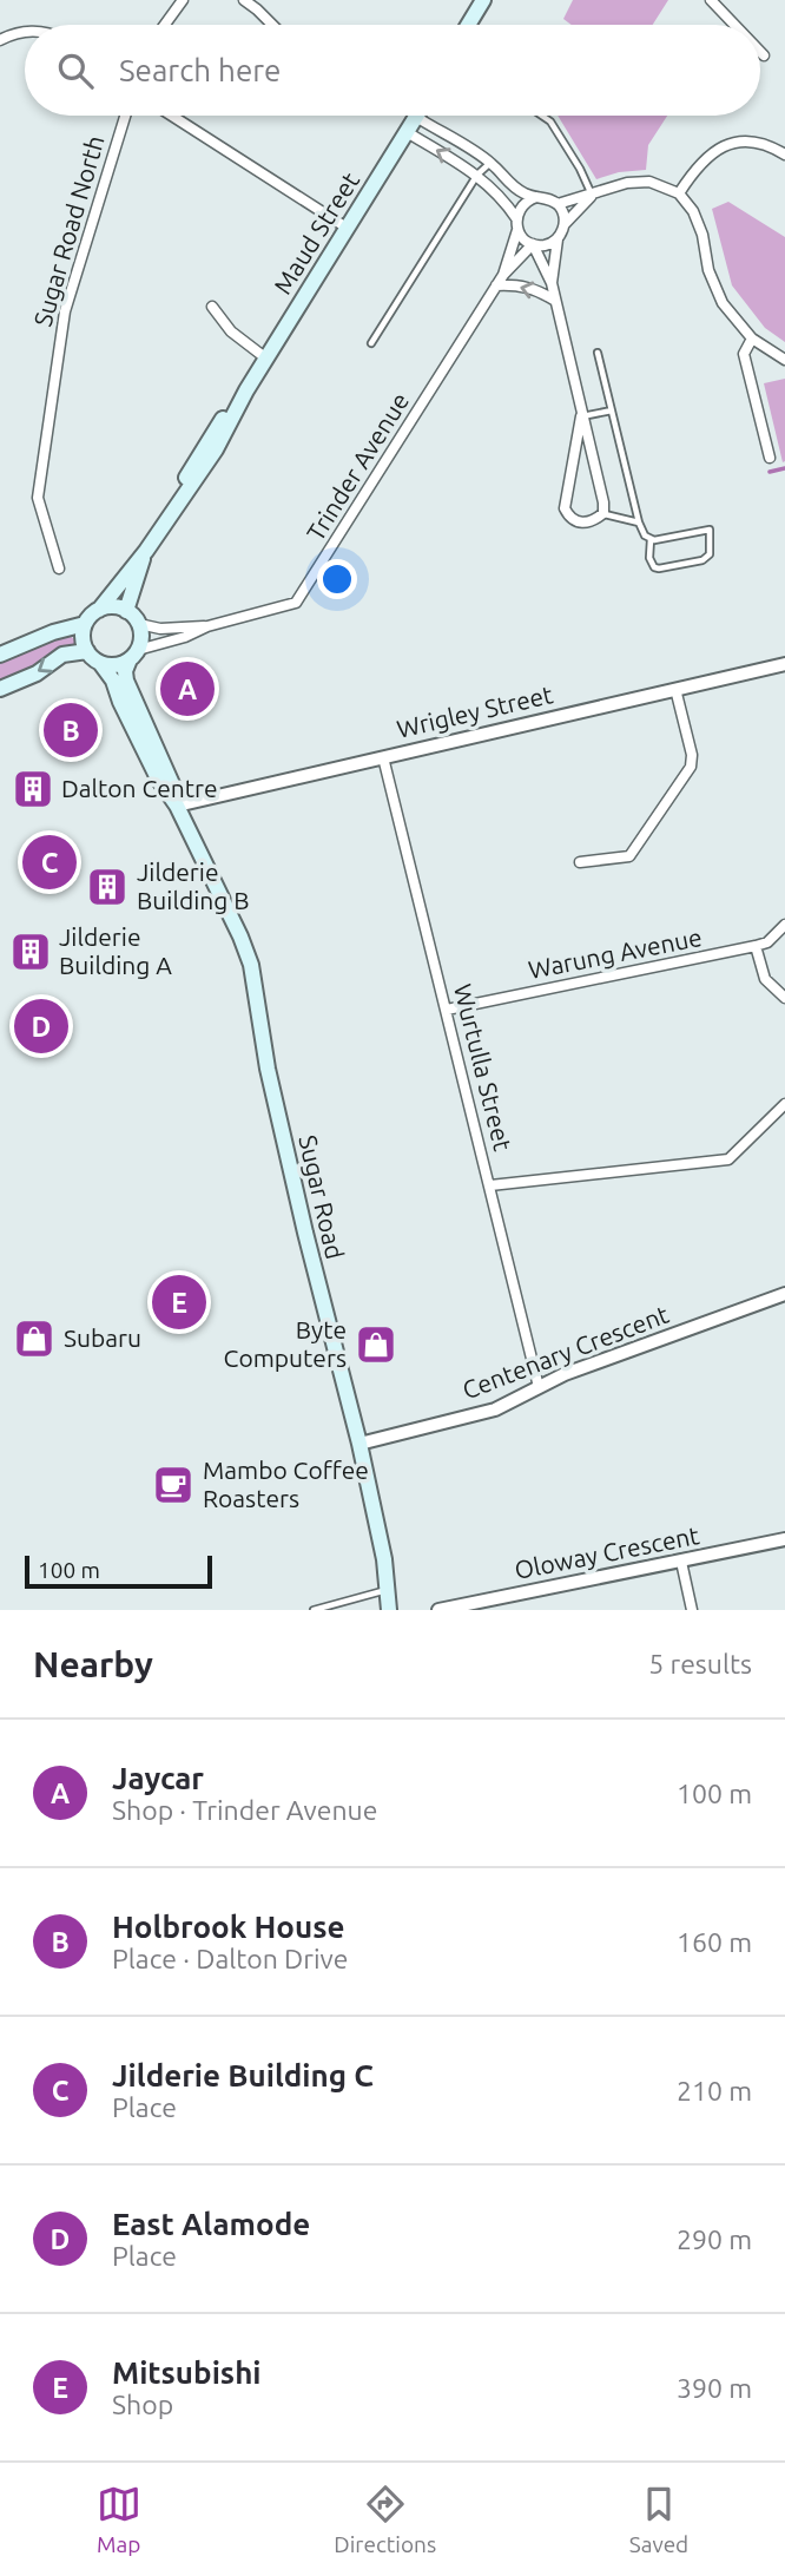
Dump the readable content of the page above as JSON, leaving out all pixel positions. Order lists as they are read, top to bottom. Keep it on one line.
{"streets":{"main road":["Maud Street","Sugar Road"],"street":["Sugar Road North","Trinder Avenue","Wrigley Street","Warung Avenue","Wurtulla Street","Centenary Crescent","Oloway Crescent"]},"crossings":[["Maud Street","Trinder Avenue"],["Wrigley Street","Wurtulla Street"],["Wrigley Street","Sugar Road"],["Warung Avenue","Wurtulla Street"],["Wurtulla Street","Centenary Crescent"],["Sugar Road","Centenary Crescent"]],"places":{"building":["Dalton Centre","Jilderie Building B","Jilderie Building A"],"shop":["Subaru","Byte Computers"],"cafe":["Mambo Coffee Roasters"]},"scale_bar":"100 m","page":{"search":"Search here","pins":["A","B","C","D","E"],"scale":"100 m","heading":["Nearby","5 results"],"list":[{"mark":"A","name":"Jaycar","note":"Shop · Trinder Avenue","value":"100 m"},{"mark":"B","name":"Holbrook House","note":"Place · Dalton Drive","value":"160 m"},{"mark":"C","name":"Jilderie Building C","note":"Place","value":"210 m"},{"mark":"D","name":"East Alamode","note":"Place","value":"290 m"},{"mark":"E","name":"Mitsubishi","note":"Shop","value":"390 m"}],"nav":["Map","Directions","Saved"]}}
